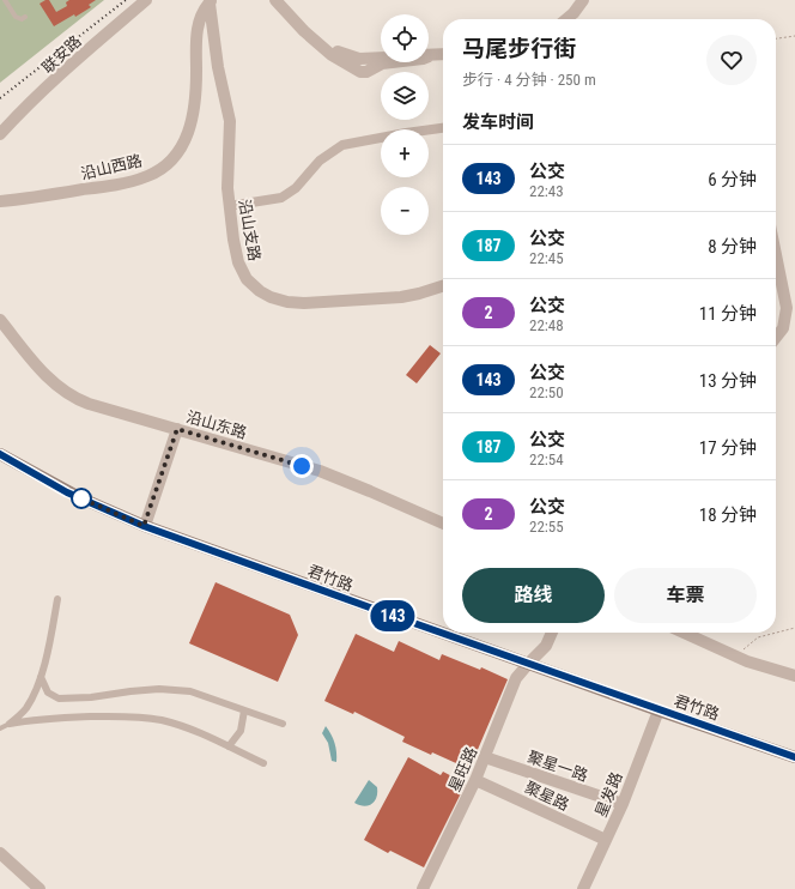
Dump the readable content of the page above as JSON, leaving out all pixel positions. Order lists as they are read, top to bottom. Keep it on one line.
{"streets":{"main road":["君竹路"],"street":["联安路","沿山西路","沿山支路","沿山东路","聚星一路","星旺路","星发路","聚星路"]},"crossings":[["沿山西路","沿山支路"],["君竹路","星旺路"],["君竹路","星发路"],["聚星一路","星旺路"],["聚星一路","星发路"],["星旺路","聚星路"],["星发路","聚星路"]],"lines":["bus line 143"],"page":{"on_map":"143","map_buttons":["+","−"],"heading":[["马尾步行街","步行 · 4 分钟 · 250 m"],"发车时间"],"list":[{"mark":"143","name":"公交","note":"22:43","value":"6 分钟"},{"mark":"187","name":"公交","note":"22:45","value":"8 分钟"},{"mark":"2","name":"公交","note":"22:48","value":"11 分钟"},{"mark":"143","name":"公交","note":"22:50","value":"13 分钟"},{"mark":"187","name":"公交","note":"22:54","value":"17 分钟"},{"mark":"2","name":"公交","note":"22:55","value":"18 分钟"}],"buttons":["路线","车票"]}}
